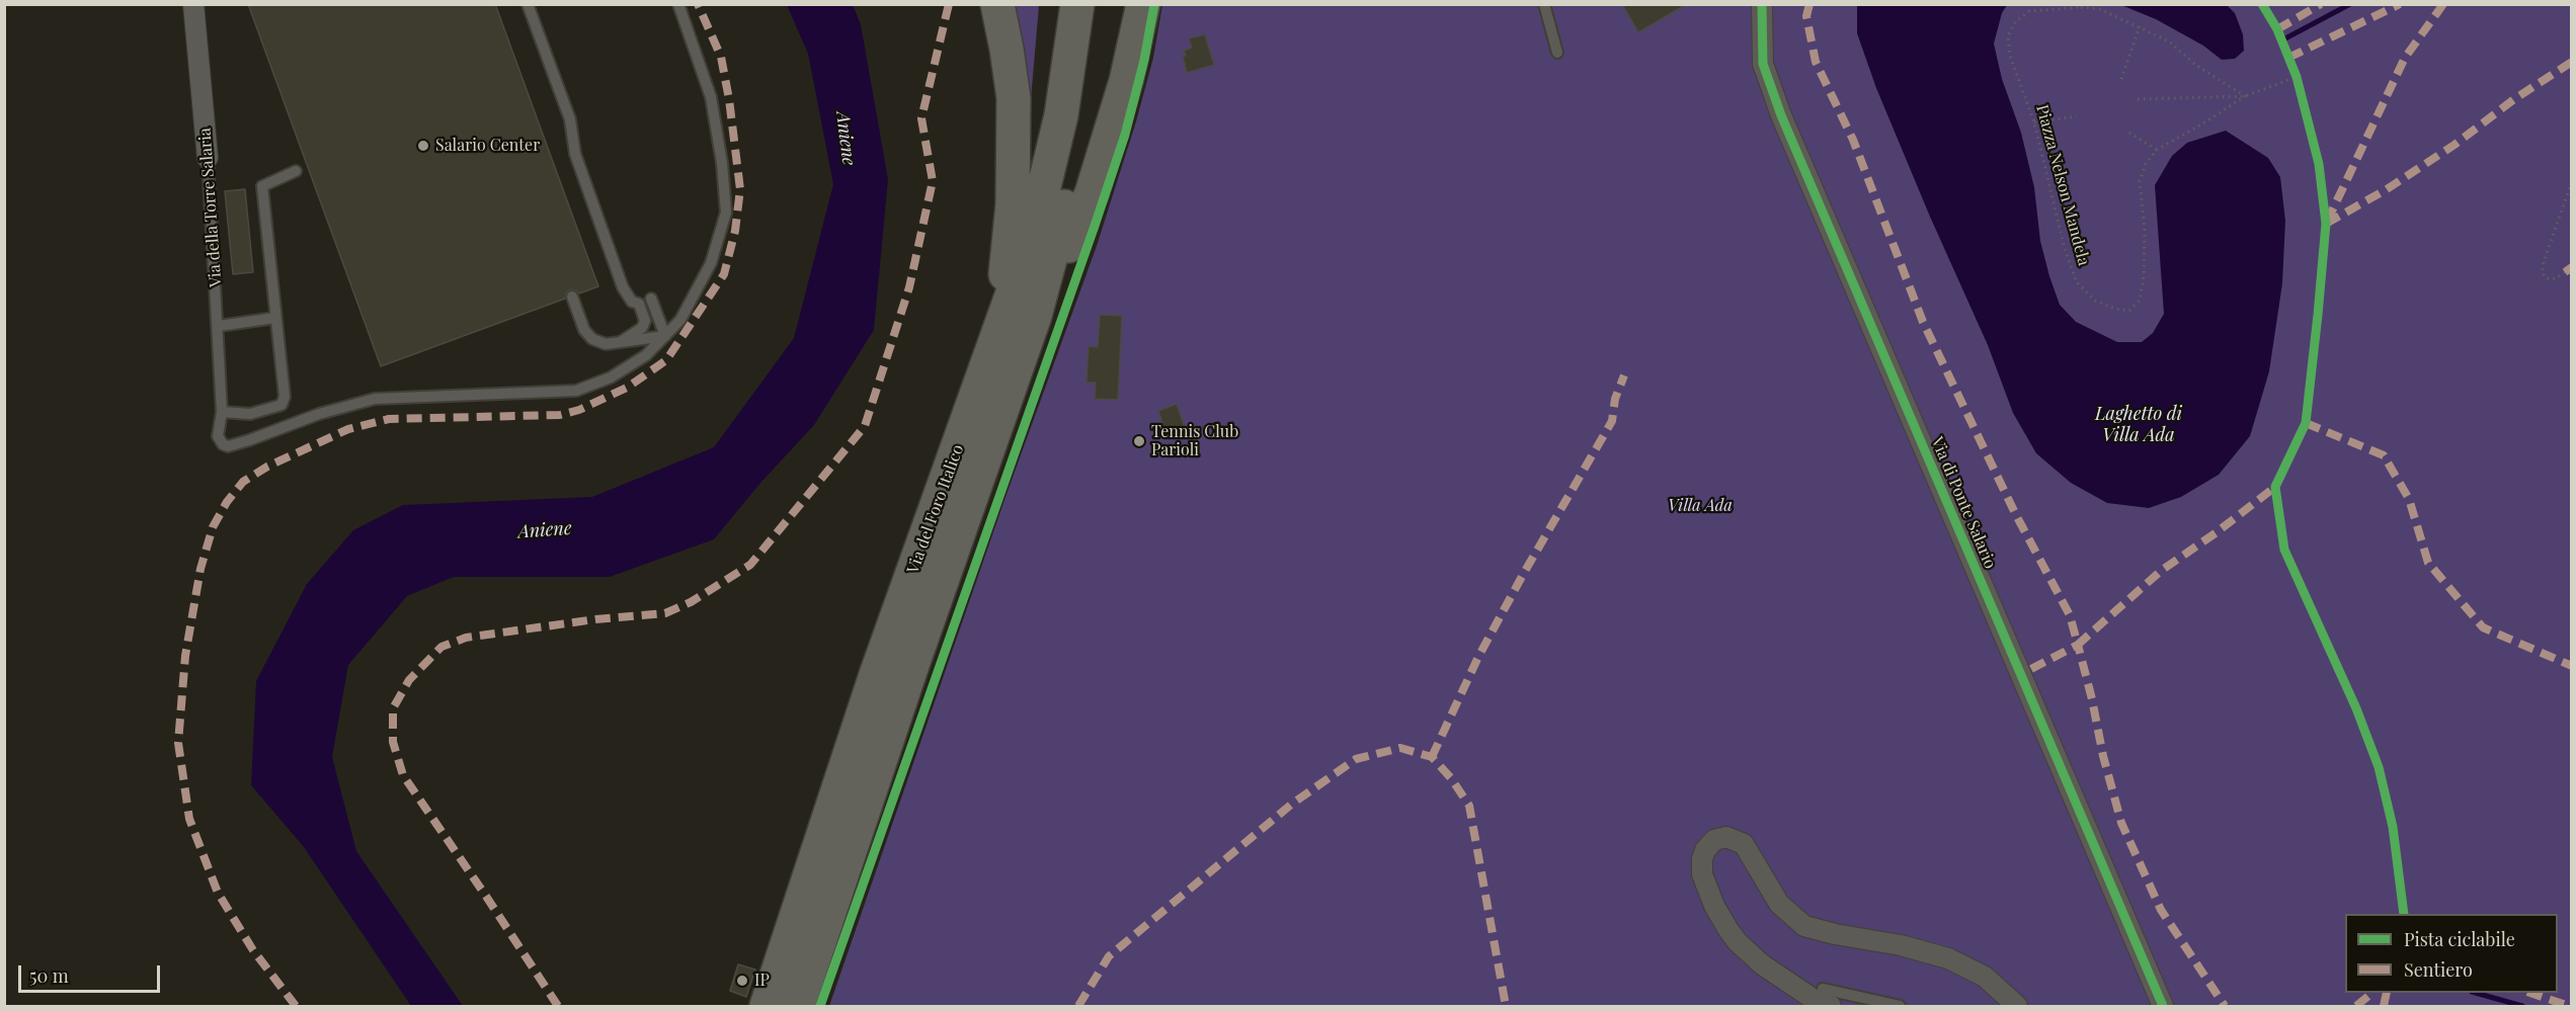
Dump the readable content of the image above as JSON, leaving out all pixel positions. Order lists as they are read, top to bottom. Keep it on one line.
{"streets":{"highway":["Via del Foro Italico"],"street":["Via della Torre Salaria","Via di Ponte Salario"],"path":["Piazza Nelson Mandela"]},"water":["Aniene","Laghetto di Villa Ada"],"parks":["Villa Ada"],"places":["Salario Center","Tennis Club Parioli","IP"],"legend":["Pista ciclabile","Sentiero"],"scale_bar":"50 m"}
